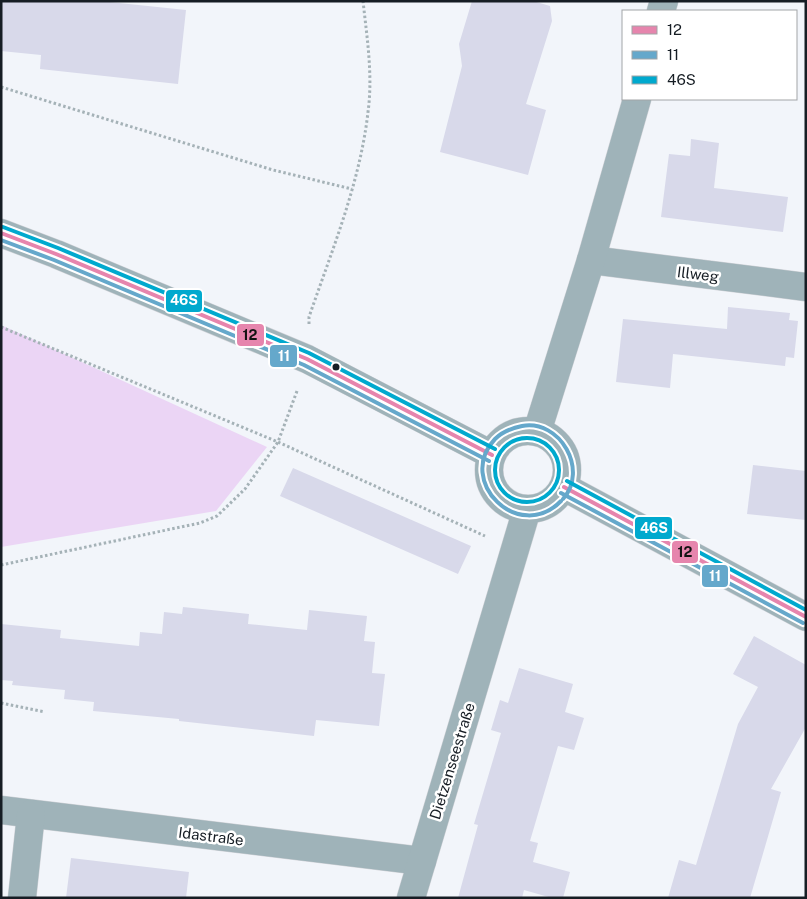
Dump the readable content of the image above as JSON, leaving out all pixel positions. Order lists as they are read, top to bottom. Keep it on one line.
{"streets":{"street":["Illweg","Dietzenseestraße","Idastraße"]},"crossings":[["Dietzenseestraße","Idastraße"]],"lines":["transit line 46S","transit line 12","transit line 11"],"legend":["12","11","46S"]}
